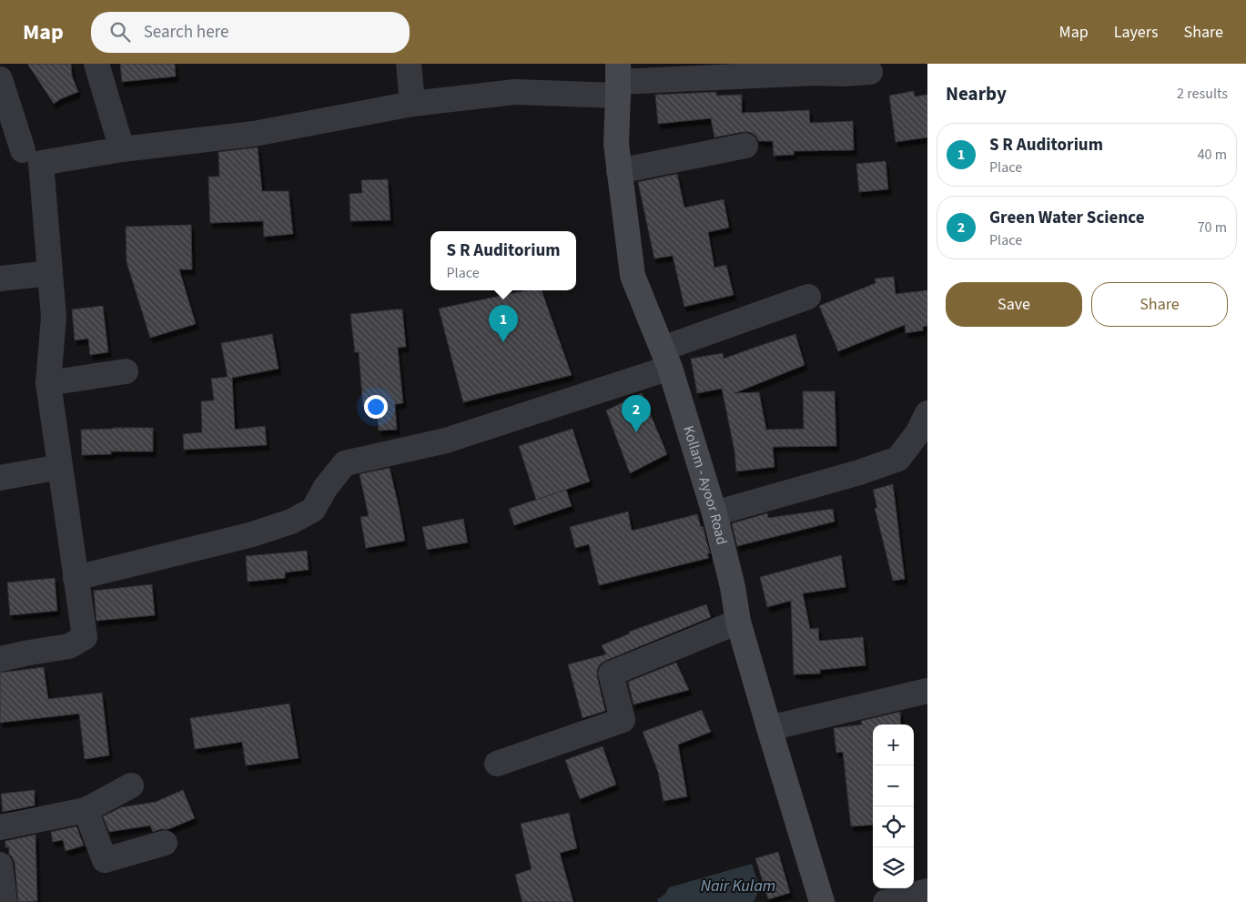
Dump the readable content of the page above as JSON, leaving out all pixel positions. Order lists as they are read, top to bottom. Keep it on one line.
{"streets":{"main road":["Kollam - Ayoor Road"]},"water":["Nair Kulam"],"page":{"header":"Map","search":"Search here","nav":["Map","Layers","Share"],"heading":["Nearby","2 results"],"list":[{"mark":"1","name":"S R Auditorium","note":"Place","value":"40 m"},{"mark":"2","name":"Green Water Science","note":"Place","value":"70 m"}],"popup":["S R Auditorium","Place"],"buttons":["Save","Share"],"pins":["1","2"],"map_buttons":["+","−"]}}
